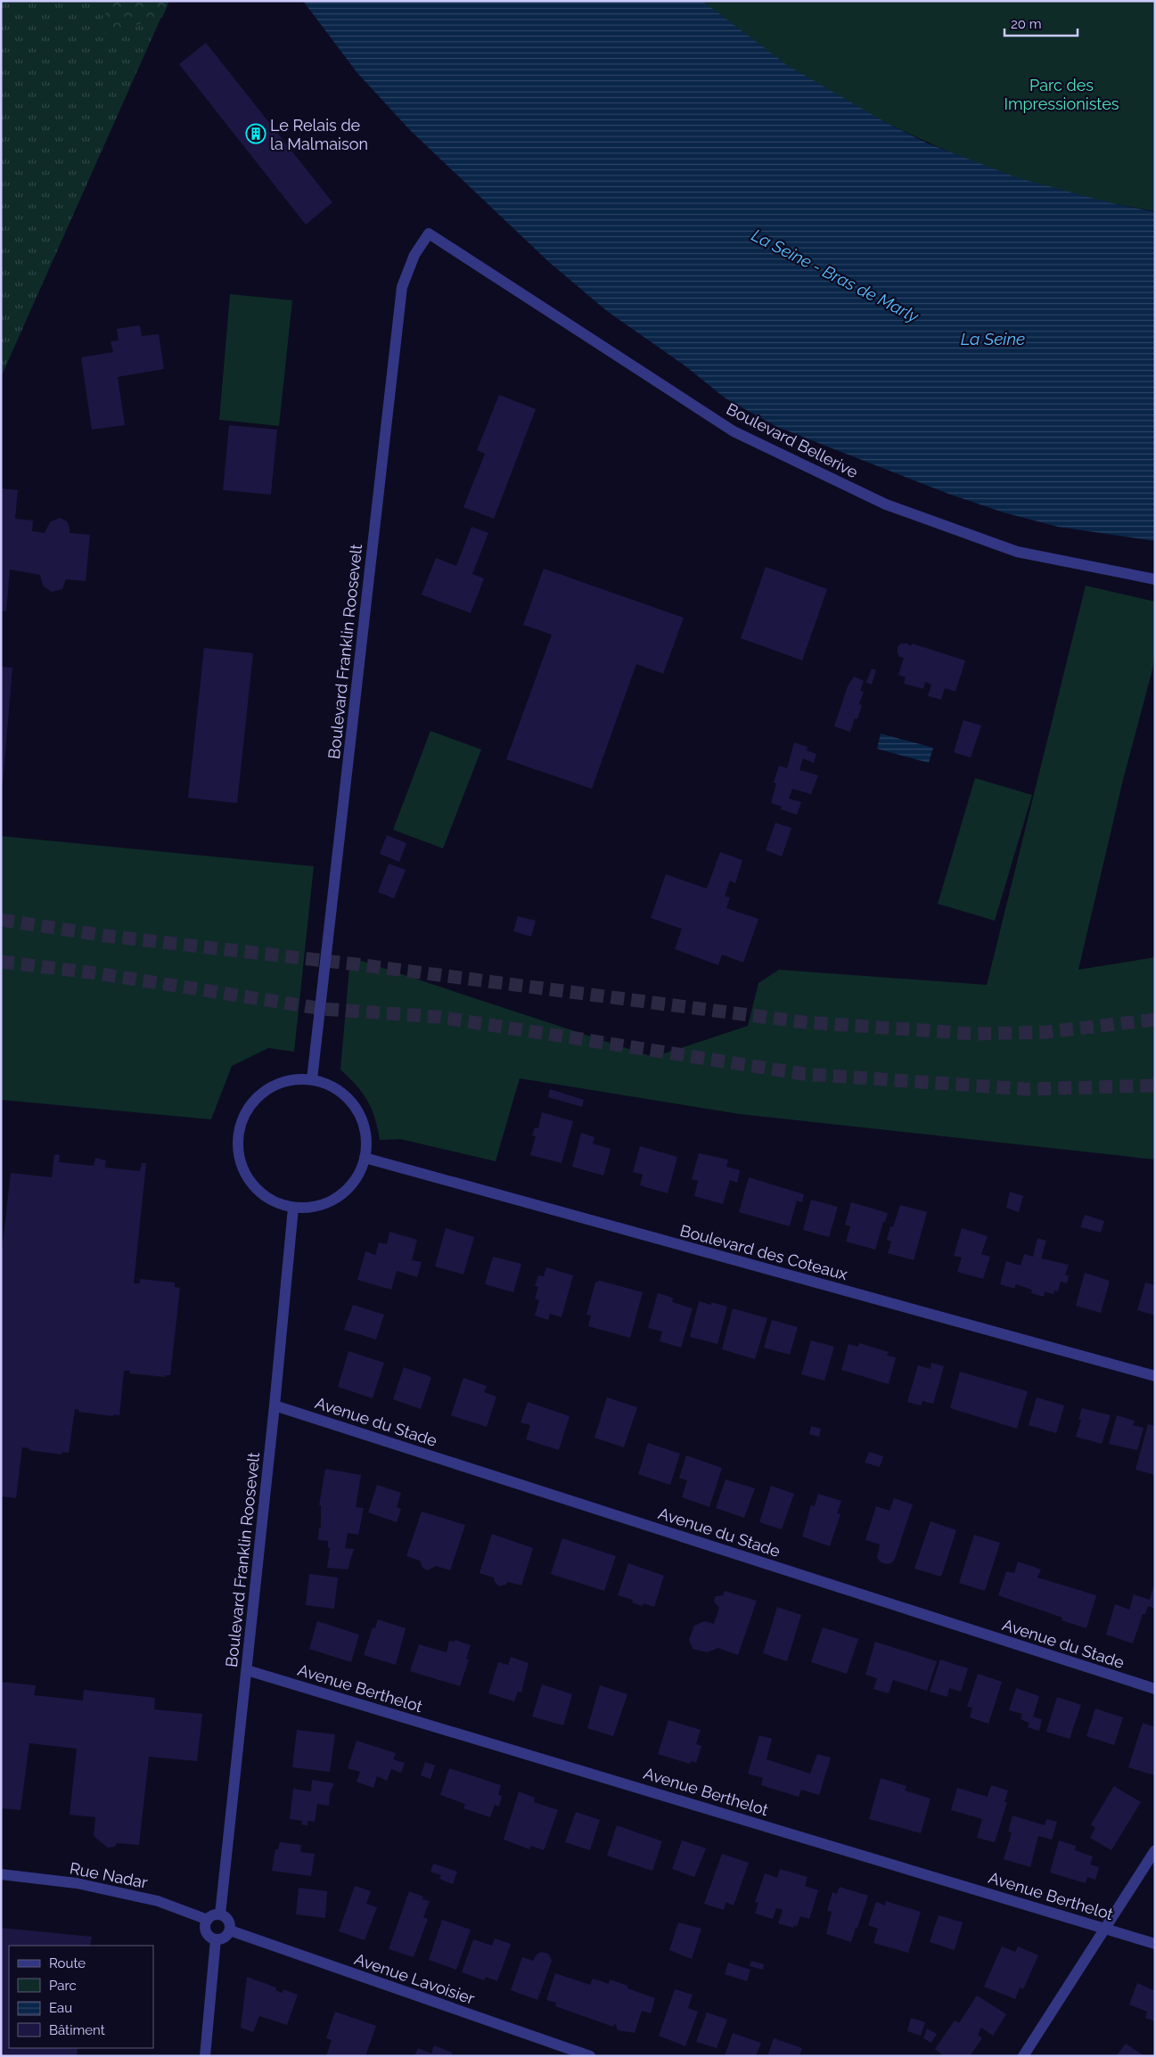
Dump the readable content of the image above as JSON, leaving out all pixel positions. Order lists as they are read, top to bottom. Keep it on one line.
{"streets":{"street":["Boulevard Bellerive","Boulevard Franklin Roosevelt","Boulevard des Coteaux","Avenue du Stade","Avenue Berthelot","Rue Nadar","Avenue Lavoisier"]},"crossings":[["Boulevard Bellerive","Boulevard Franklin Roosevelt"],["Boulevard Franklin Roosevelt","Boulevard des Coteaux"],["Boulevard Franklin Roosevelt","Avenue du Stade"],["Boulevard Franklin Roosevelt","Avenue Berthelot"],["Boulevard Franklin Roosevelt","Rue Nadar"],["Boulevard Franklin Roosevelt","Avenue Lavoisier"],["Rue Nadar","Avenue Lavoisier"]],"water":["La Seine - Bras de Marly","La Seine"],"parks":["Parc des Impressionistes"],"places":{"building":["Le Relais de la Malmaison"]},"legend":["Route","Parc","Eau","Bâtiment"],"scale_bar":"20 m"}
